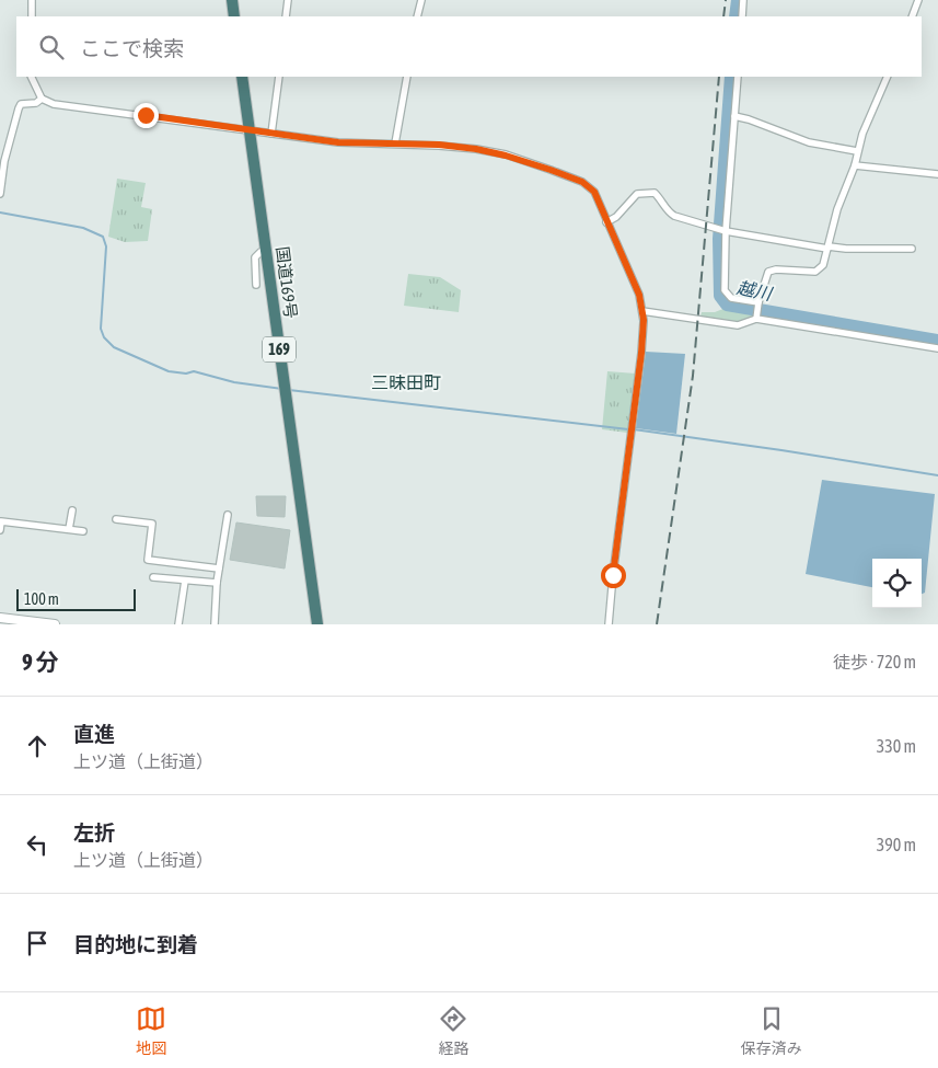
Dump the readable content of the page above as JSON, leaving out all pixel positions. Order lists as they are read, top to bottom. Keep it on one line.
{"streets":{"highway":["国道169号","169"]},"districts":["三昧田町"],"water":["越川"],"scale_bar":"100 m","page":{"search":"ここで検索","scale":"100 m","heading":["9 分","徒歩 · 720 m"],"list":[["直進","上ツ道（上街道）","330 m"],["左折","上ツ道（上街道）","390 m"],"目的地に到着"],"nav":["地図","経路","保存済み"]}}
